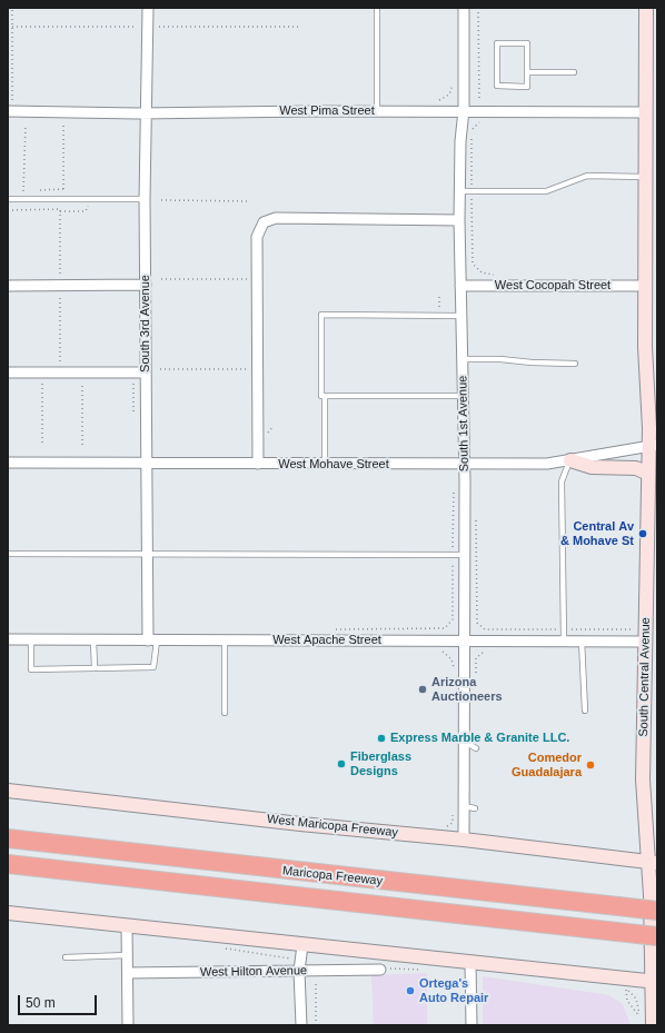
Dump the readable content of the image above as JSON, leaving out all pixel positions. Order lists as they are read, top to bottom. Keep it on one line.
{"streets":{"highway":["Maricopa Freeway"],"main road":["South Central Avenue","West Maricopa Freeway"],"street":["West Pima Street","West Cocopah Street","South 3rd Avenue","South 1st Avenue","West Mohave Street","West Apache Street","West Hilton Avenue"]},"crossings":[["West Pima Street","South 3rd Avenue"],["West Pima Street","South 1st Avenue"],["West Pima Street","South Central Avenue"],["West Cocopah Street","South 1st Avenue"],["West Cocopah Street","South Central Avenue"],["South 3rd Avenue","West Mohave Street"],["South 3rd Avenue","West Apache Street"],["South 1st Avenue","West Mohave Street"],["South 1st Avenue","West Apache Street"],["South 1st Avenue","West Maricopa Freeway"],["West Mohave Street","South Central Avenue"],["West Apache Street","South Central Avenue"],["South Central Avenue","West Maricopa Freeway"]],"places":["Central Av & Mohave St","Arizona Auctioneers","Express Marble & Granite LLC.","Fiberglass Designs","Comedor Guadalajara","Ortega's Auto Repair"],"scale_bar":"50 m"}
